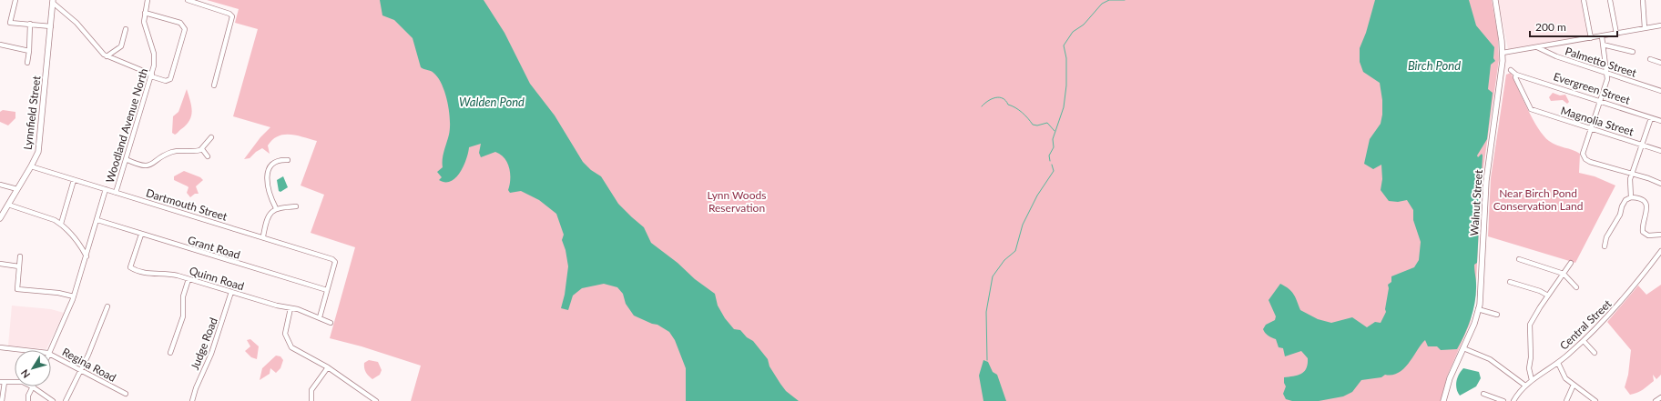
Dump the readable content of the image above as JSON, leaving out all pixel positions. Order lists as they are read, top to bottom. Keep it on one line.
{"streets":{"main road":["Lynnfield Street","Walnut Street"],"street":["Palmetto Street","Evergreen Street","Magnolia Street","Woodland Avenue North","Dartmouth Street","Grant Road","Quinn Road","Central Street","Judge Road","Regina Road"]},"crossings":[["Evergreen Street","Magnolia Street"],["Lynnfield Street","Dartmouth Street"],["Woodland Avenue North","Dartmouth Street"],["Dartmouth Street","Grant Road"],["Grant Road","Quinn Road"],["Quinn Road","Judge Road"]],"water":["Birch Pond","Walden Pond"],"parks":["Near Birch Pond Conservation Land","Lynn Woods Reservation"],"scale_bar":"200 m","north":"bottom left"}
